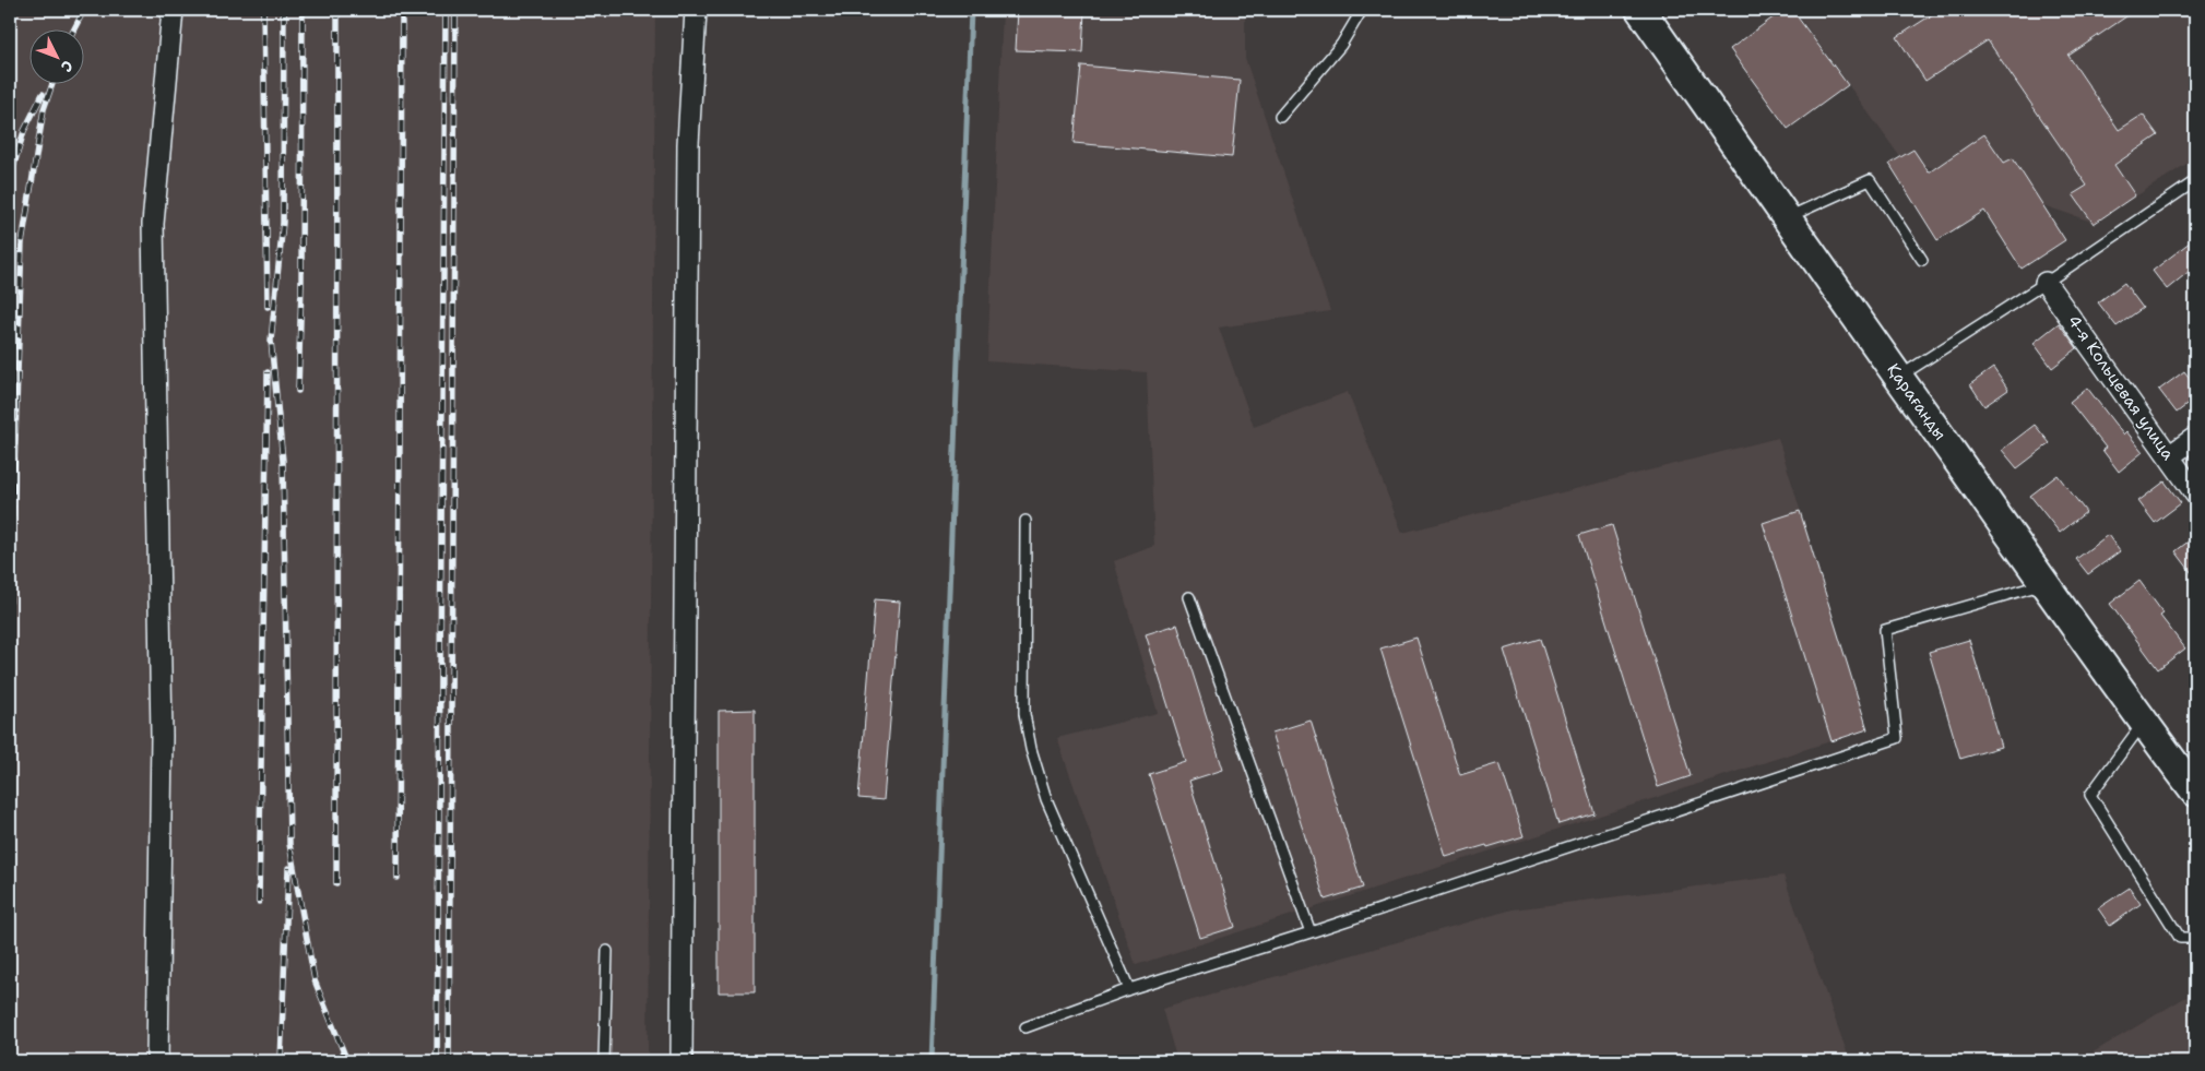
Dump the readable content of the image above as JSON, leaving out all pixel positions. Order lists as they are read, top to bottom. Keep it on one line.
{"streets":{"main road":["Қарағанды"],"street":["4-я Кольцевая улица"]},"north":"bottom right"}
